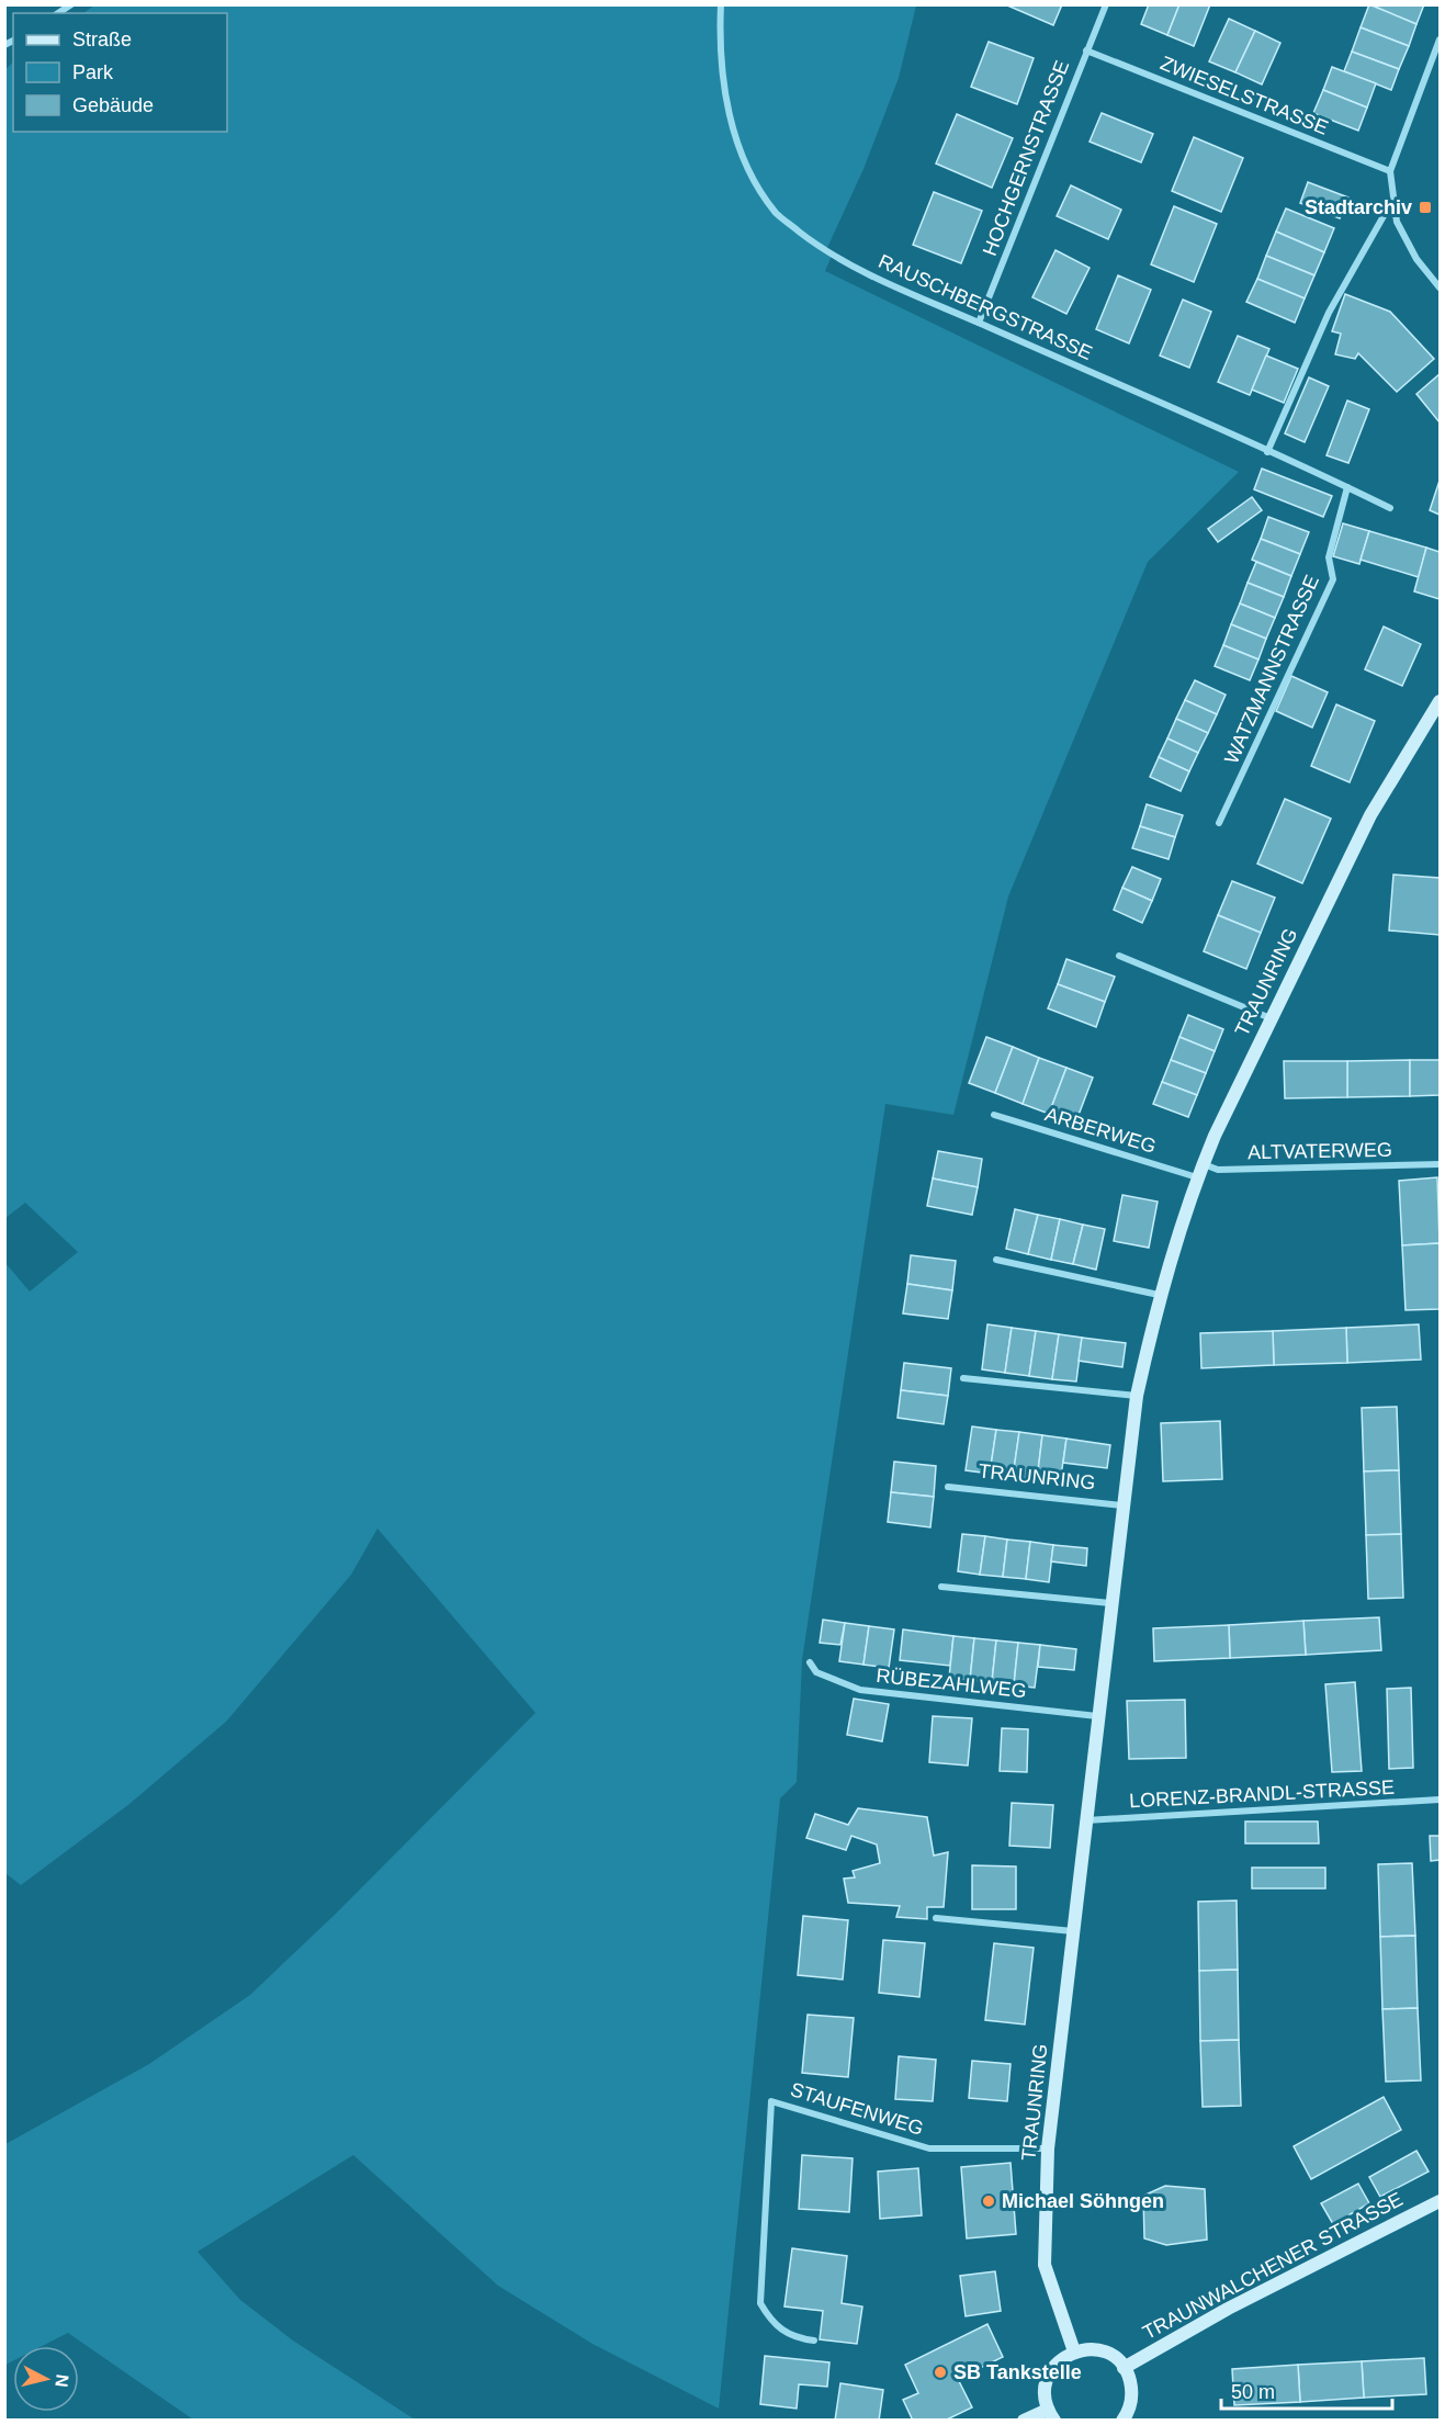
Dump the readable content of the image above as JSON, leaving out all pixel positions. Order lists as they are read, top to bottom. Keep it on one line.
{"streets":{"street":["ZWIESELSTRASSE","HOCHGERNSTRASSE","RAUSCHBERGSTRASSE","WATZMANNSTRASSE","TRAUNRING","ARBERWEG","ALTVATERWEG","RÜBEZAHLWEG","LORENZ-BRANDL-STRASSE","STAUFENWEG","TRAUNWALCHENER STRASSE"]},"crossings":[["ZWIESELSTRASSE","HOCHGERNSTRASSE"],["HOCHGERNSTRASSE","RAUSCHBERGSTRASSE"],["RAUSCHBERGSTRASSE","WATZMANNSTRASSE"],["TRAUNRING","ARBERWEG"],["TRAUNRING","ALTVATERWEG"],["TRAUNRING","RÜBEZAHLWEG"],["TRAUNRING","LORENZ-BRANDL-STRASSE"],["TRAUNRING","STAUFENWEG"]],"places":{"transit":["Stadtarchiv"],"other":["Michael Söhngen","SB Tankstelle"]},"legend":["Straße","Park","Gebäude"],"scale_bar":"50 m","north":"right"}
